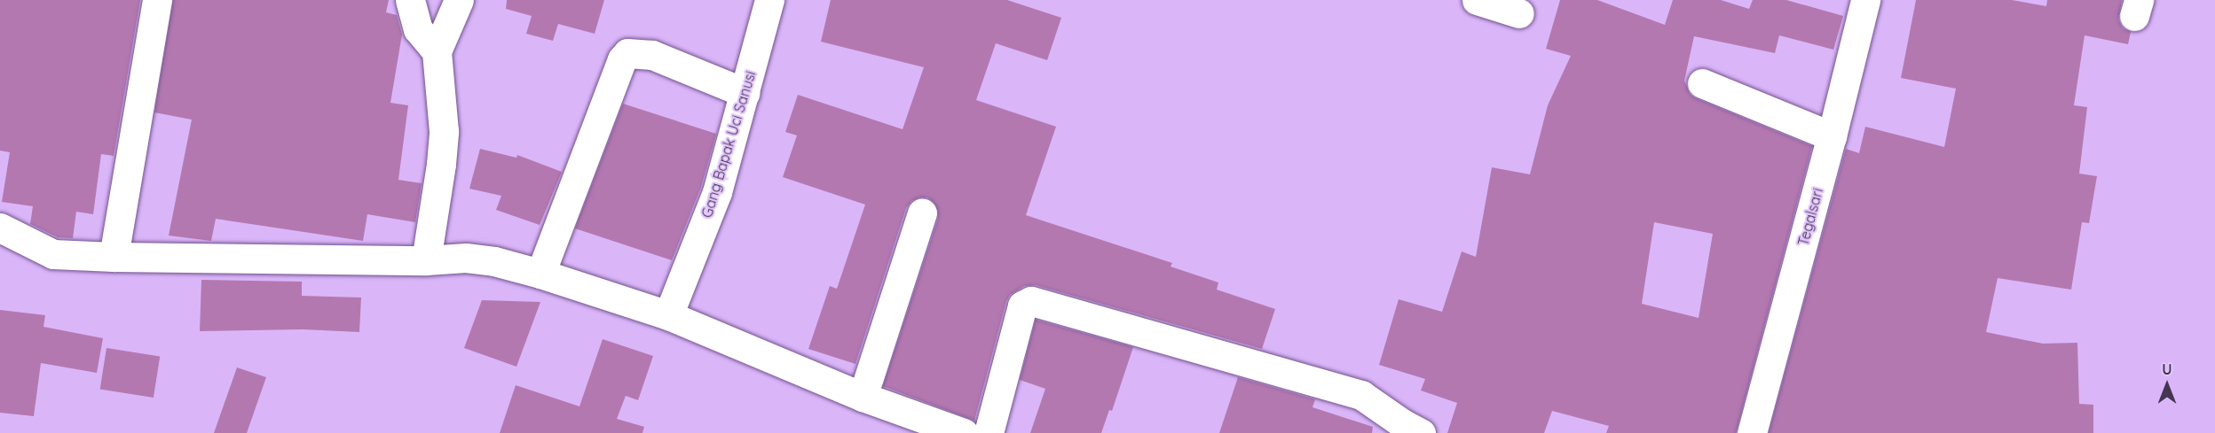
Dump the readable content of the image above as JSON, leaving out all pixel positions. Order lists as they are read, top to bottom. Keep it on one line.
{"streets":{"street":["Gang Bapak Uci Sanusi","Tegalsari"]},"north":"top"}
